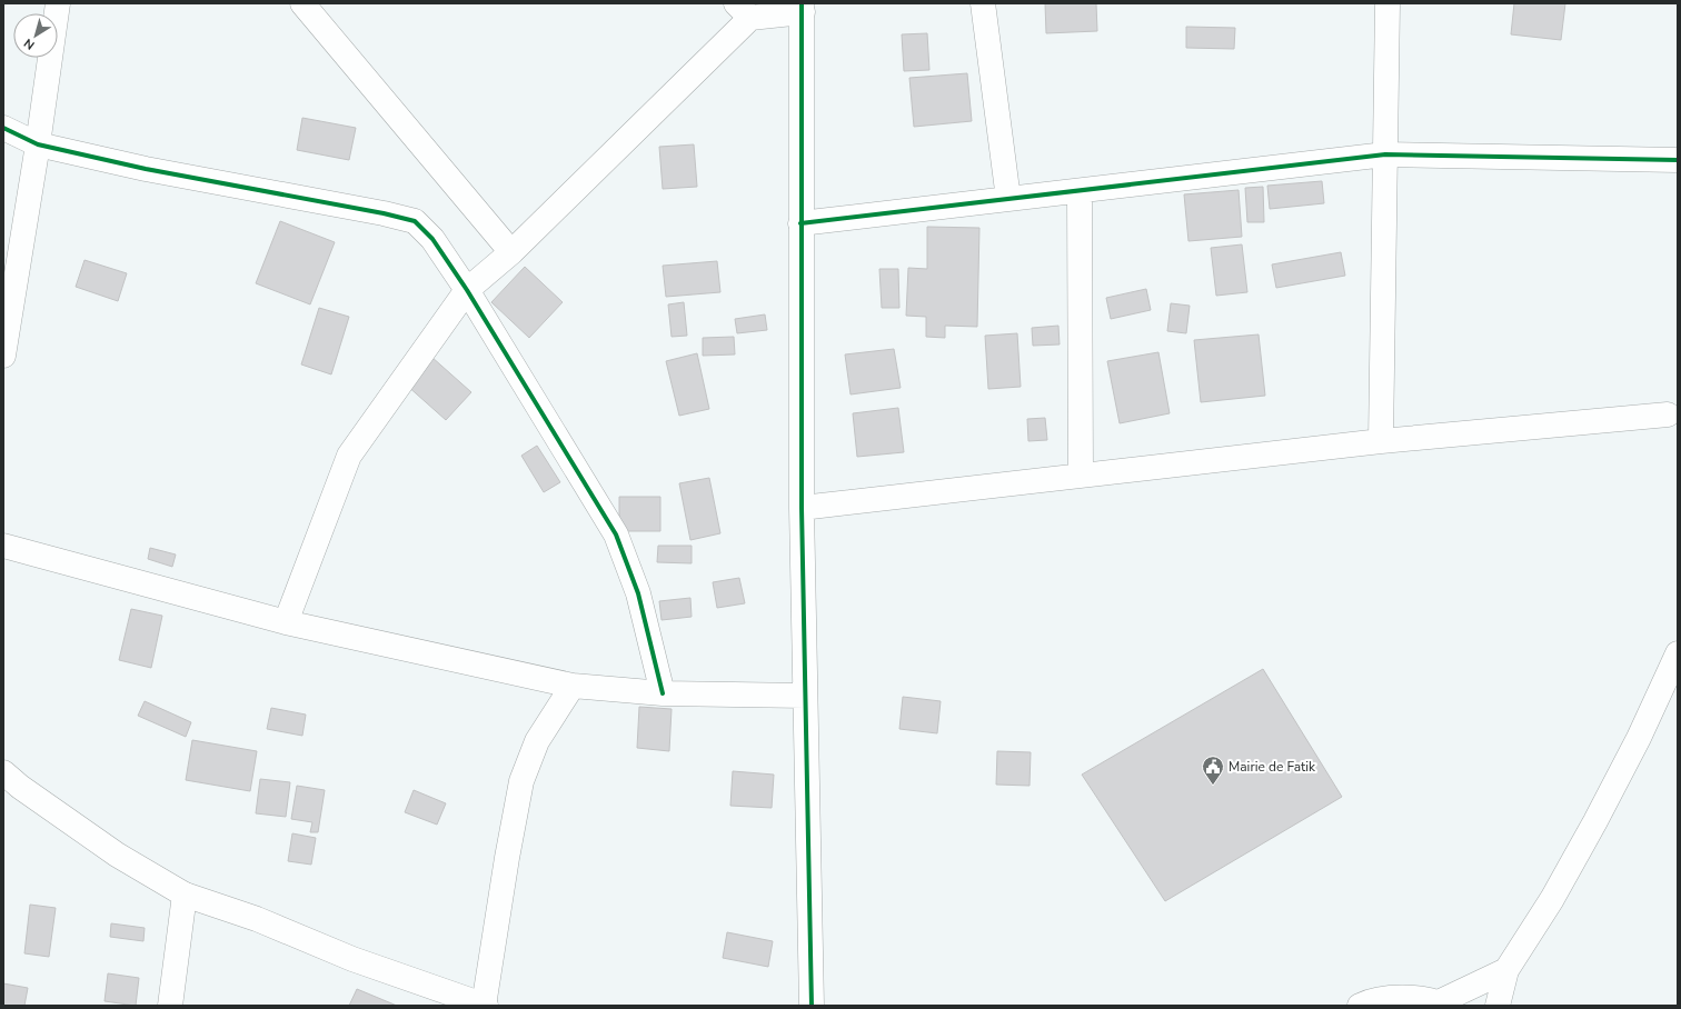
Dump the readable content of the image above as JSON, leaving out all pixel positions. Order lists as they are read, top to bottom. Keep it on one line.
{"places":{"public building":["Mairie de Fatik"]},"north":"bottom left"}
